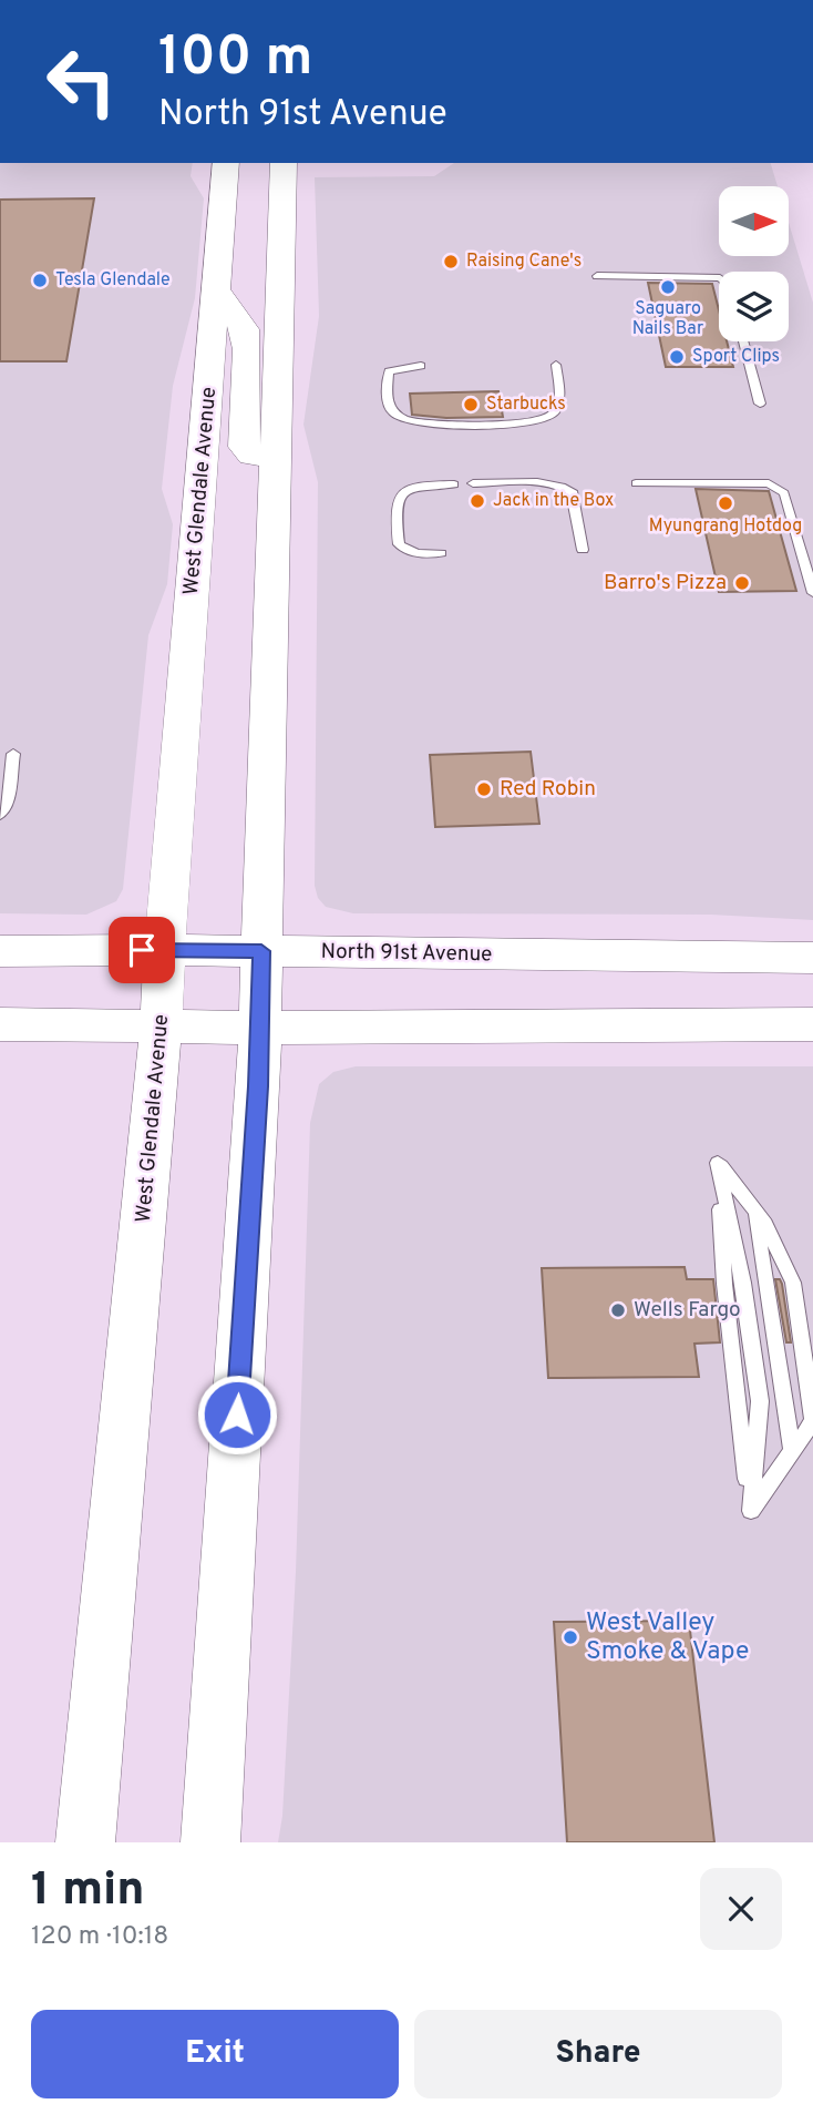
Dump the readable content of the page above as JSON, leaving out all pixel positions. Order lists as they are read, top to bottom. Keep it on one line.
{"streets":{"main road":["West Glendale Avenue","North 91st Avenue"]},"crossings":[["West Glendale Avenue","North 91st Avenue"]],"places":["Raising Cane's","Tesla Glendale","Saguaro Nails Bar","Sport Clips","Starbucks","Jack in the Box","Myungrang Hotdog","Barro's Pizza","Red Robin","Wells Fargo","West Valley Smoke & Vape"],"north":"right","page":{"turn":["100 m","North 91st Avenue"],"heading":["1 min","120 m · 10:18"],"buttons":["Exit","Share"]}}
